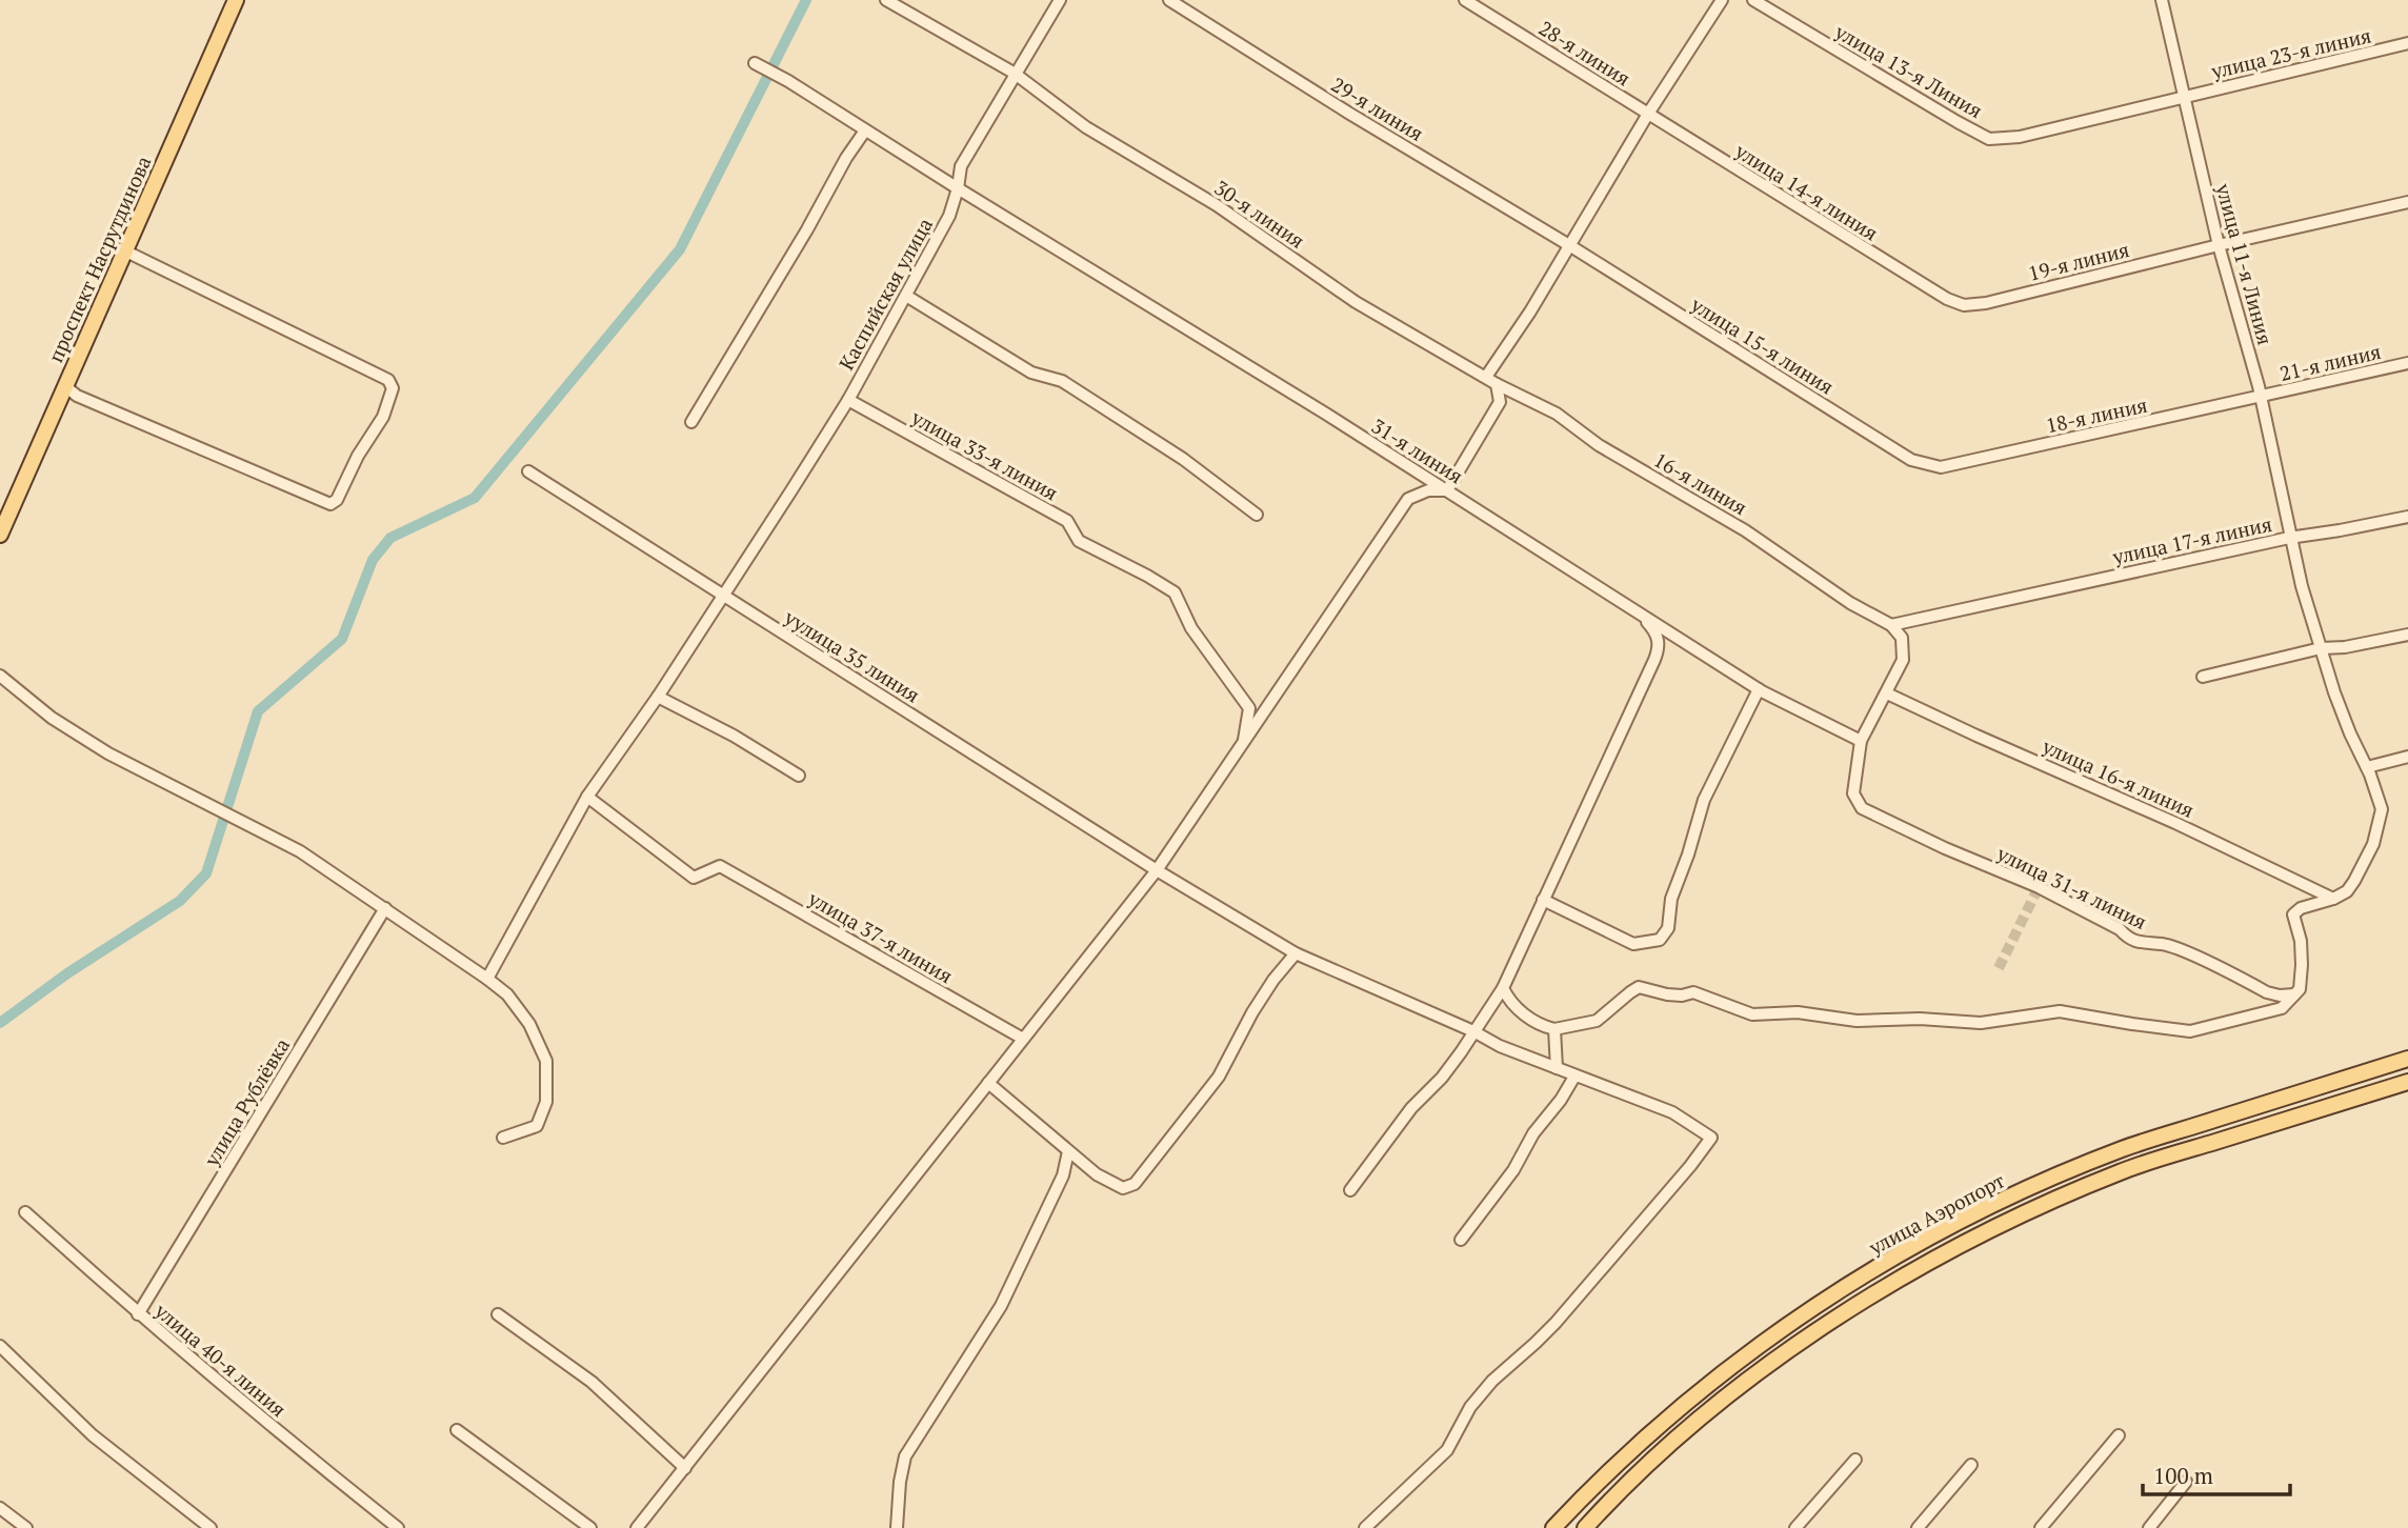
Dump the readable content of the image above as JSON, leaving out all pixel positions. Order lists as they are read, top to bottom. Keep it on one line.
{"streets":{"main road":["проспект Насрутдинова","улица Аэропорт"],"street":["28-я линия","улица 23-я линия","улица 13-я Линия","29-я линия","улица 14-я линия","30-я линия","19-я линия","улица 11-я Линия","Каспийская улица","улица 15-я линия","21-я линия","18-я линия","31-я линия","улица 33-я линия","16-я линия","улица 17-я линия","уулица 35 линия","улица 16-я линия","улица 31-я линия","улица 37-я линия","улица Рублёвка","улица 40-я линия"]},"crossings":[["28-я линия","улица 14-я линия"],["улица 23-я линия","улица 13-я Линия"],["улица 23-я линия","улица 11-я Линия"],["улица 13-я Линия","улица 11-я Линия"],["29-я линия","улица 15-я линия"],["улица 14-я линия","19-я линия"],["30-я линия","Каспийская улица"],["30-я линия","16-я линия"],["19-я линия","улица 11-я Линия"],["улица 11-я Линия","21-я линия"],["улица 11-я Линия","18-я линия"],["улица 11-я Линия","улица 17-я линия"],["Каспийская улица","31-я линия"],["Каспийская улица","улица 33-я линия"],["Каспийская улица","уулица 35 линия"],["Каспийская улица","улица 37-я линия"],["улица 15-я линия","18-я линия"],["21-я линия","18-я линия"],["31-я линия","улица 31-я линия"],["16-я линия","улица 17-я линия"],["улица 17-я линия","улица 16-я линия"],["улица Рублёвка","улица 40-я линия"]],"scale_bar":"100 m"}
